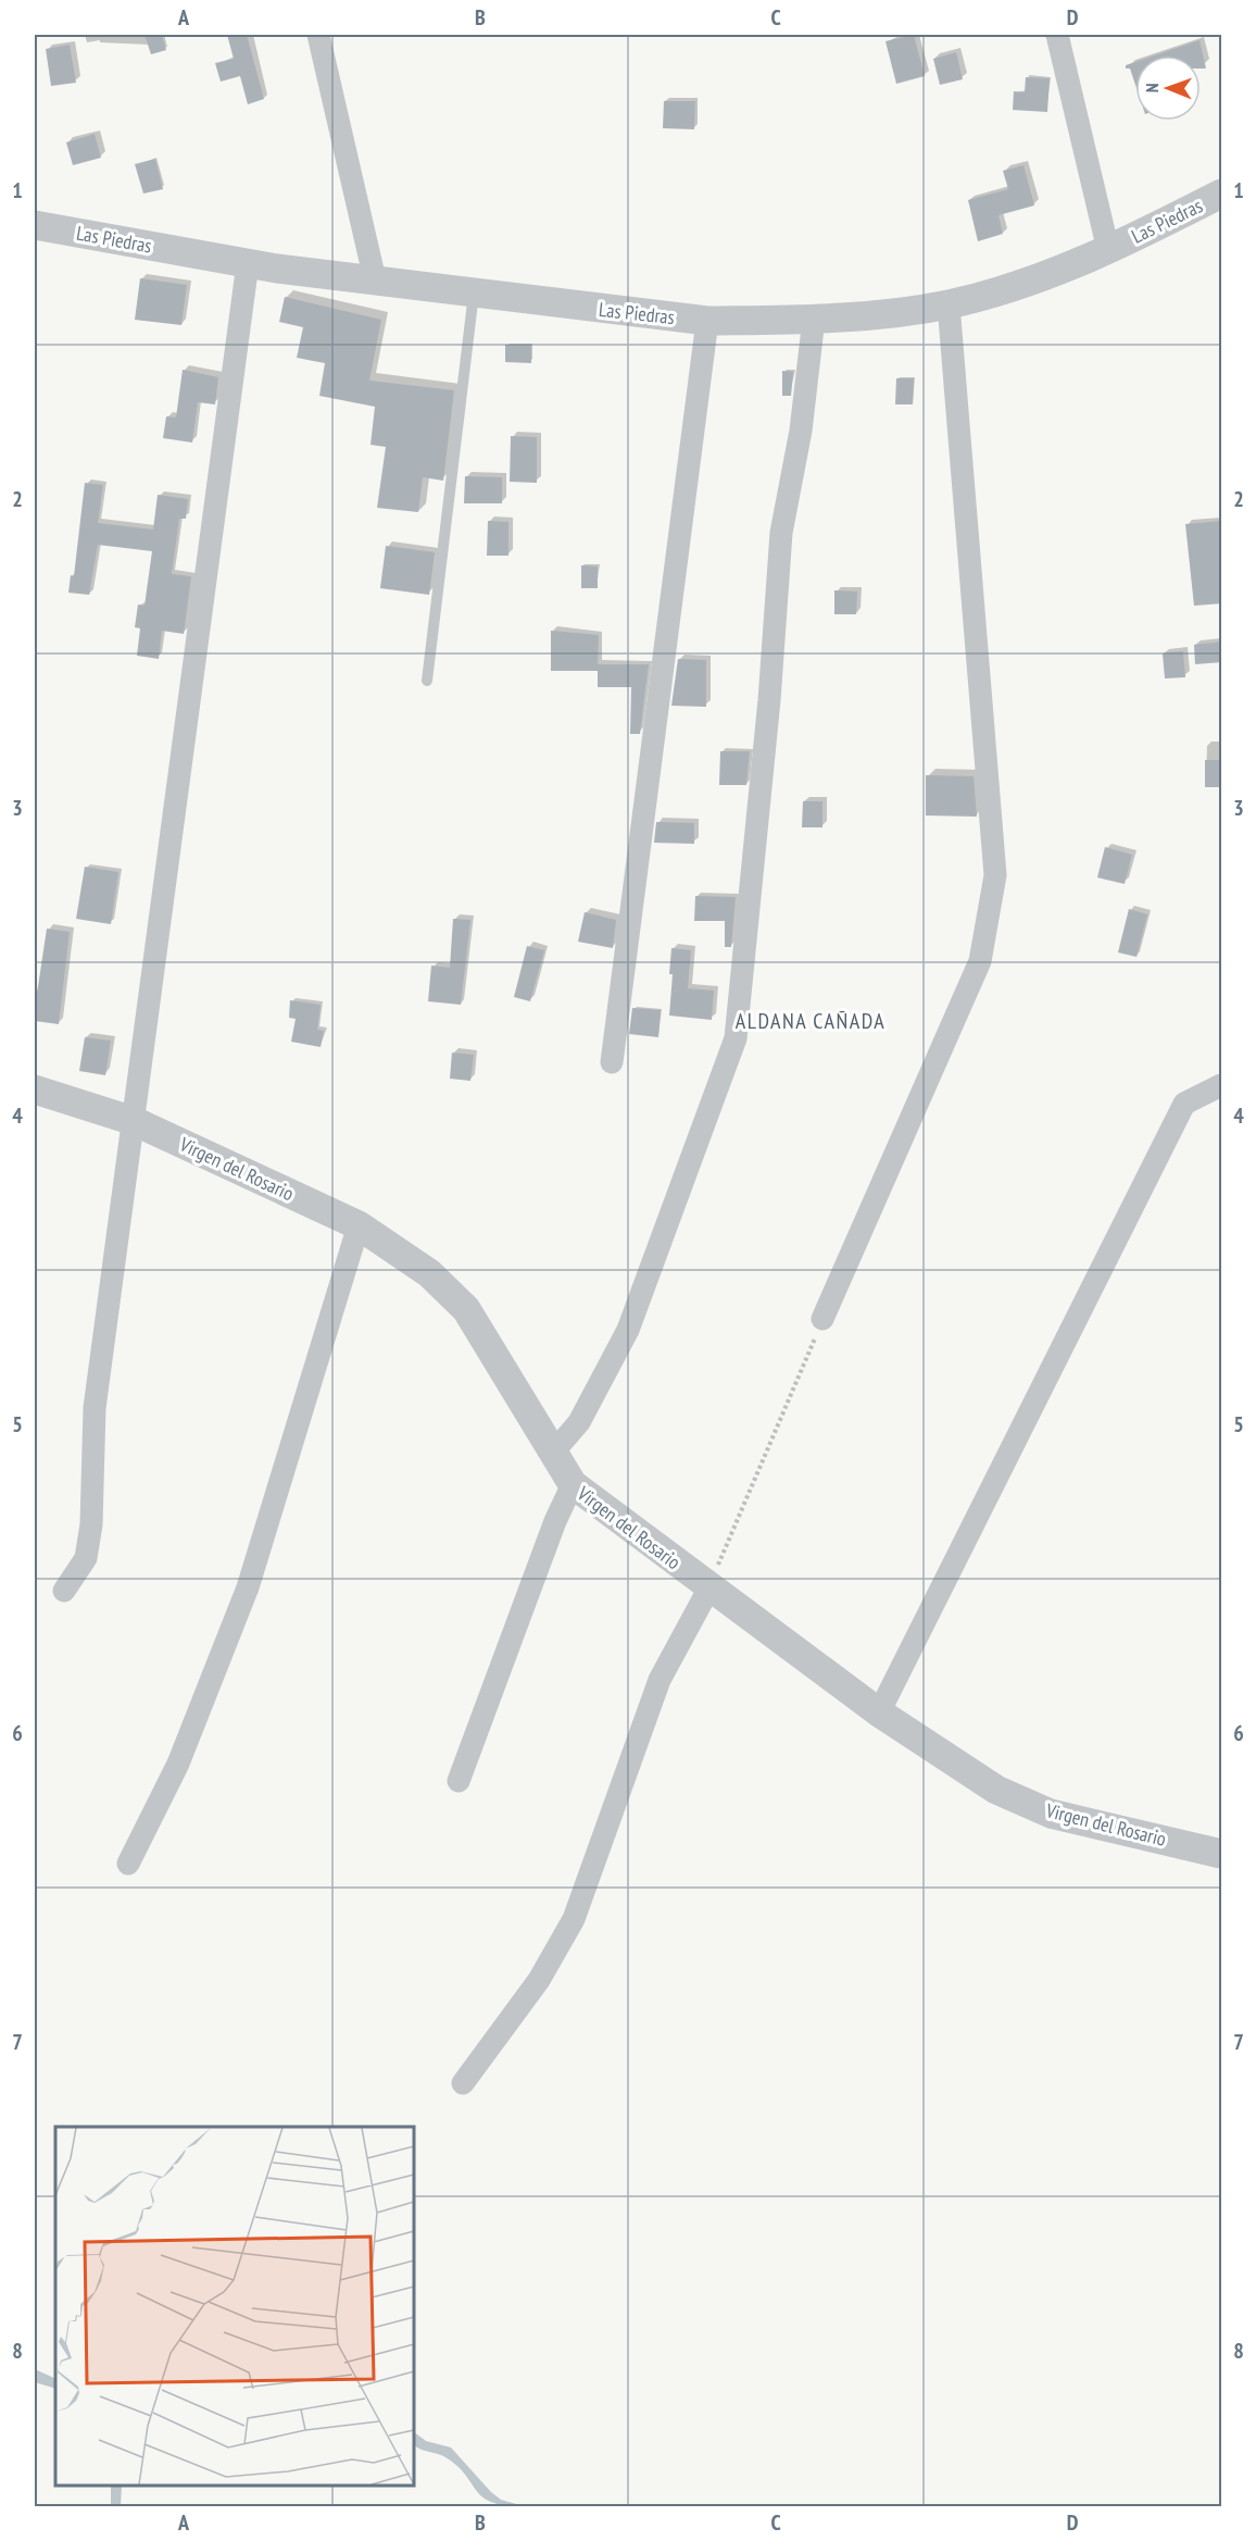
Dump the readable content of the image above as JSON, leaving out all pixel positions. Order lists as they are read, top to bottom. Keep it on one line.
{"streets":{"street":["Las Piedras","Virgen del Rosario"]},"districts":["ALDANA CAÑADA"],"north":"left","grid":{"columns":["A","B","C","D"],"rows":["1","2","3","4","5","6","7","8"]}}
